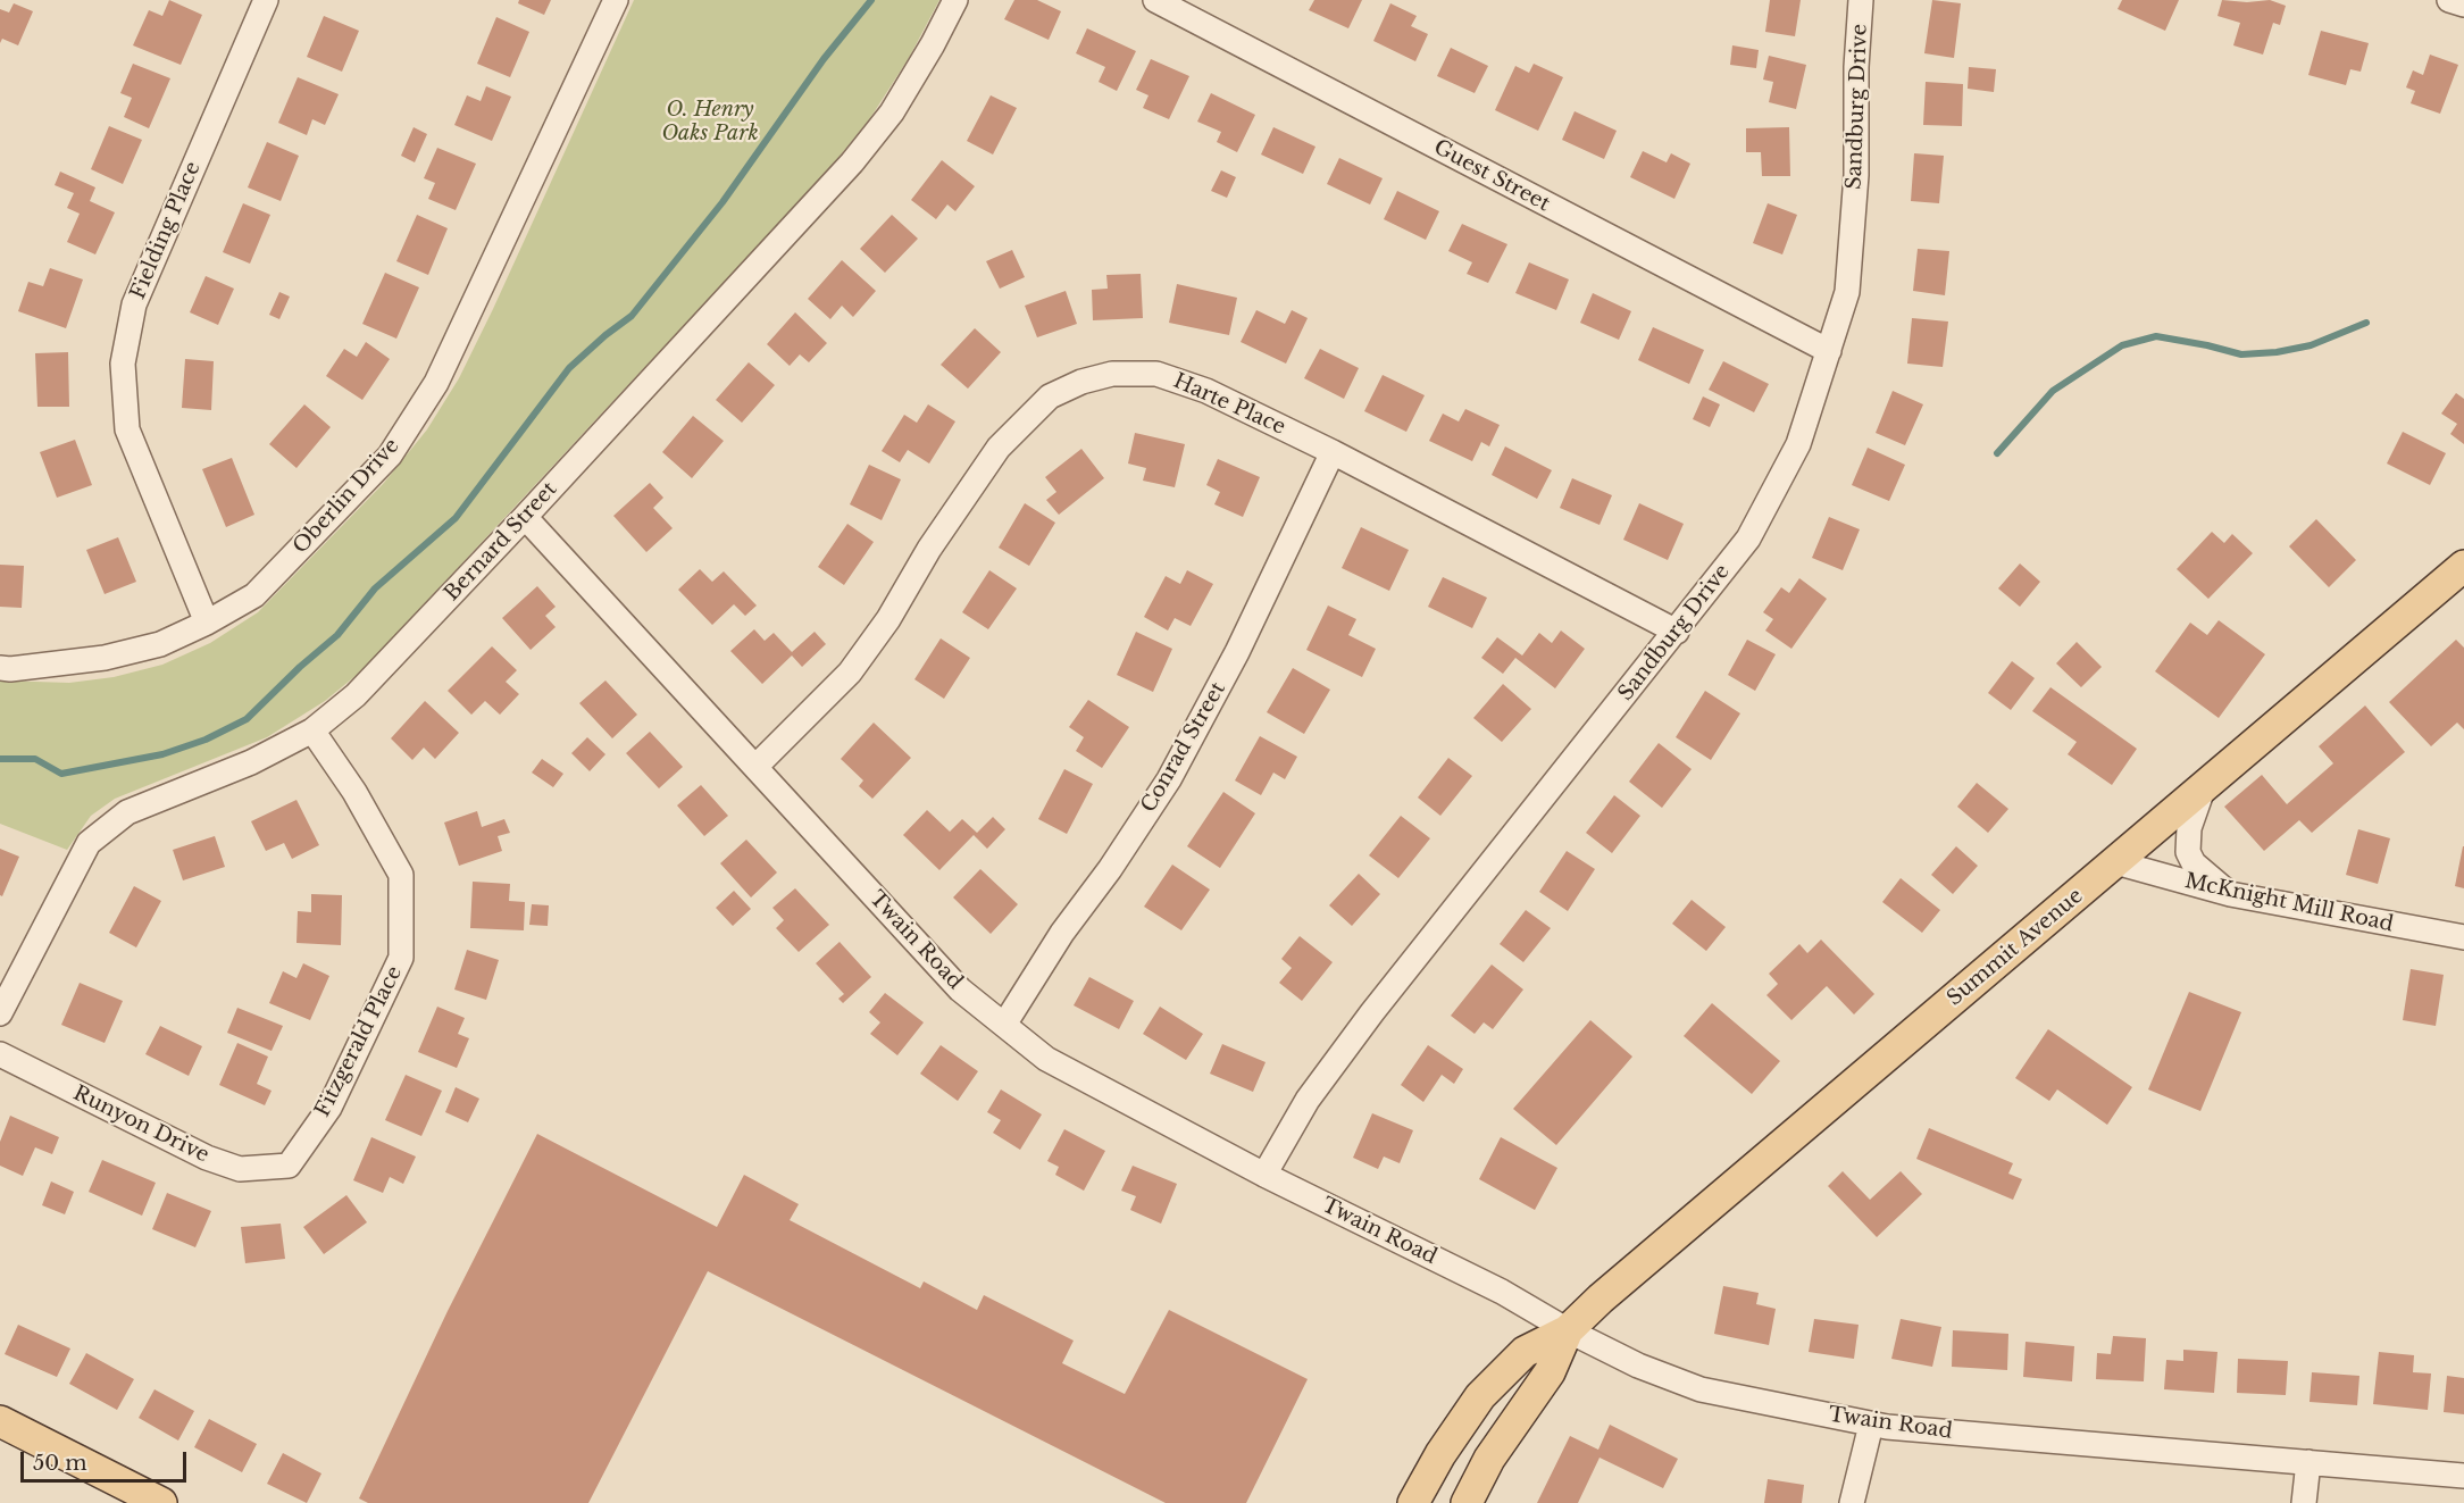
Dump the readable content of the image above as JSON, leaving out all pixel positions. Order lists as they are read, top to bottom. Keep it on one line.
{"streets":{"main road":["Summit Avenue"],"street":["Sandburg Drive","Guest Street","Fielding Place","Harte Place","Oberlin Drive","Bernard Street","Conrad Street","McKnight Mill Road","Twain Road","Fitzgerald Place","Runyon Drive"]},"crossings":[["Sandburg Drive","Guest Street"],["Sandburg Drive","Harte Place"],["Sandburg Drive","Twain Road"],["Fielding Place","Oberlin Drive"],["Harte Place","Conrad Street"],["Harte Place","Twain Road"],["Bernard Street","Twain Road"],["Bernard Street","Fitzgerald Place"],["Conrad Street","Twain Road"],["McKnight Mill Road","Summit Avenue"],["Twain Road","Summit Avenue"],["Fitzgerald Place","Runyon Drive"]],"parks":["O. Henry Oaks Park"],"scale_bar":"50 m"}
